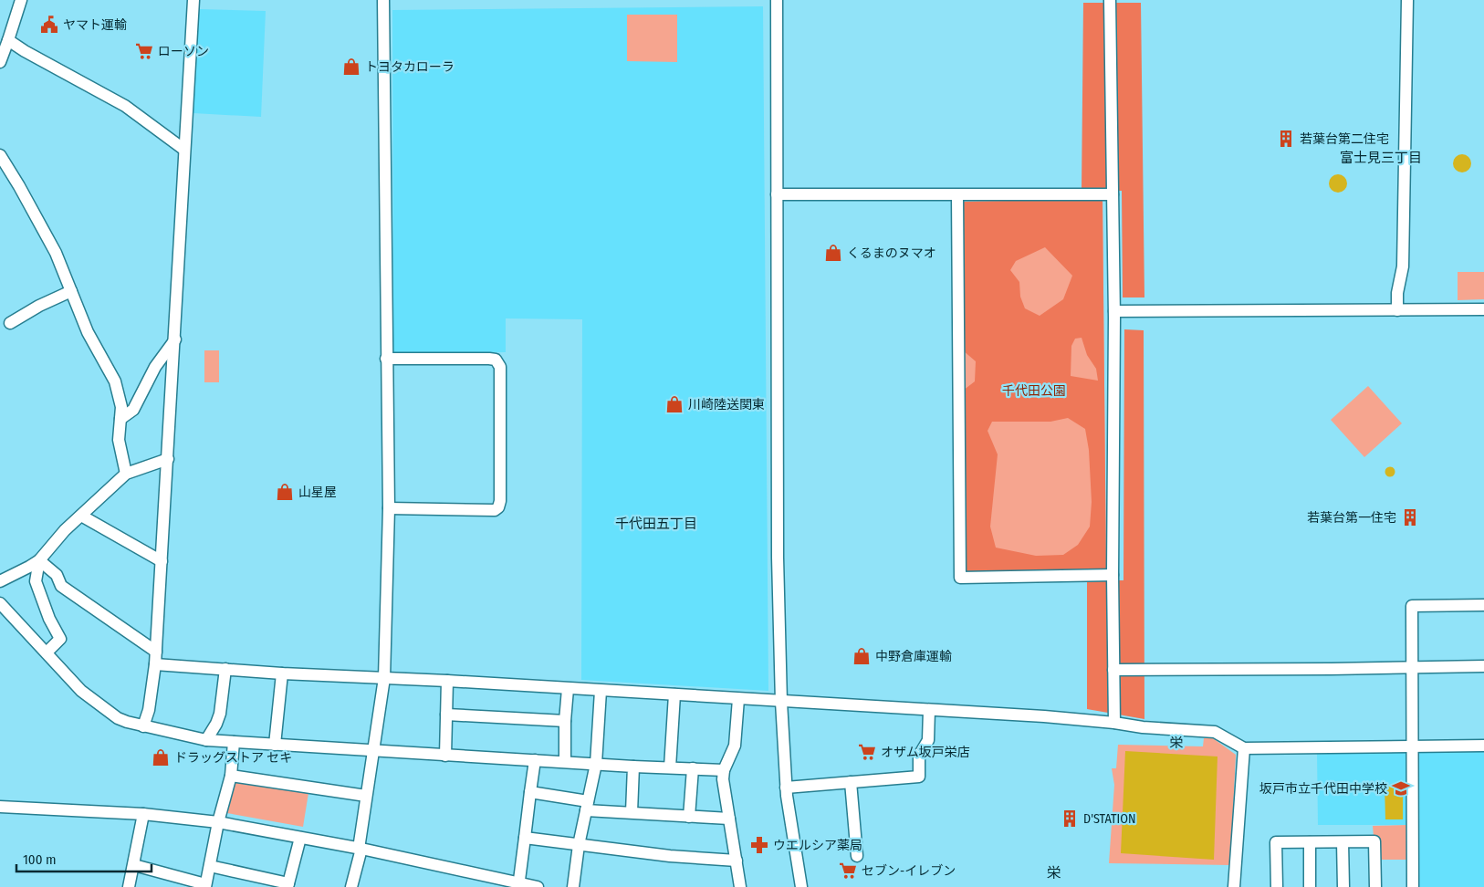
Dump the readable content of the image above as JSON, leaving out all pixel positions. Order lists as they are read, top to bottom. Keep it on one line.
{"districts":["富士見三丁目","千代田五丁目","栄","栄"],"parks":["千代田公園"],"places":{"public building":["ヤマト運輸"],"supermarket":["ローソン","オザム坂戸栄店","セブン-イレブン"],"shop":["トヨタカローラ","くるまのヌマオ","川崎陸送関東","山星屋","中野倉庫運輸","ドラッグストア セキ"],"building":["若葉台第二住宅","若葉台第一住宅","D'STATION"],"school or university":["坂戸市立千代田中学校"],"pharmacy":["ウエルシア薬局"]},"scale_bar":"100 m"}
